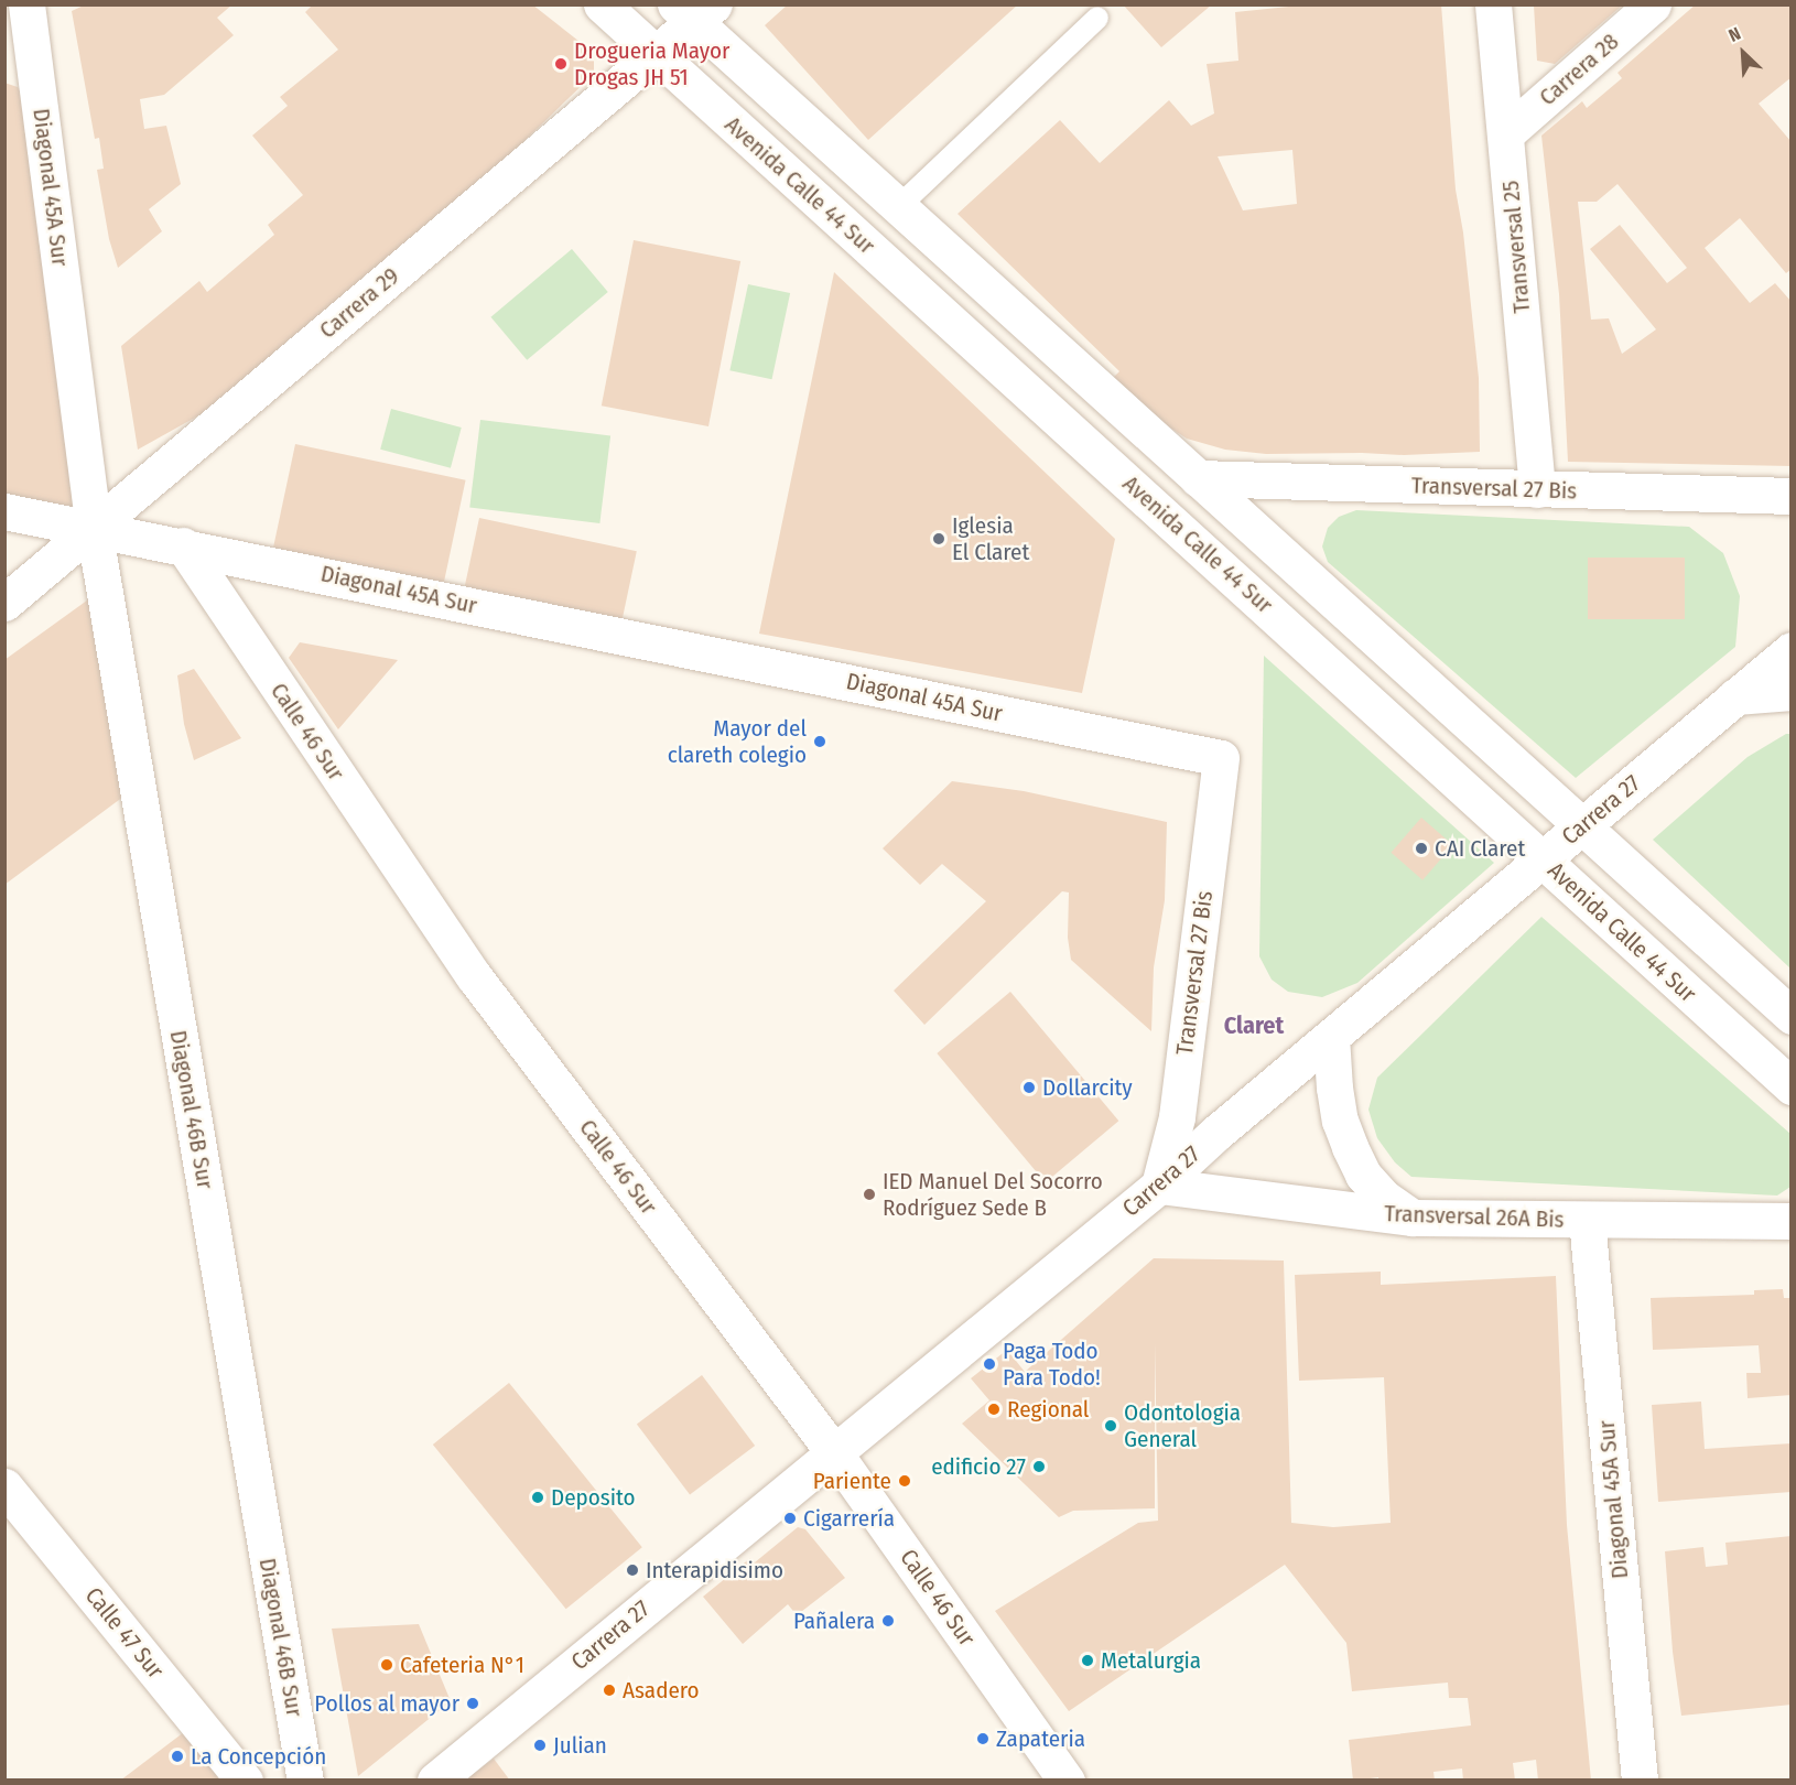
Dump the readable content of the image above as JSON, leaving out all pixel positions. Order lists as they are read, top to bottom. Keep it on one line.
{"streets":{"street":["Carrera 28","Avenida Calle 44 Sur","Diagonal 45A Sur","Transversal 25","Carrera 29","Transversal 27 Bis","Calle 46 Sur","Carrera 27","Diagonal 46B Sur","Transversal 26A Bis","Calle 47 Sur"]},"crossings":[["Carrera 28","Transversal 25"],["Avenida Calle 44 Sur","Carrera 29"],["Avenida Calle 44 Sur","Transversal 27 Bis"],["Avenida Calle 44 Sur","Carrera 27"],["Diagonal 45A Sur","Carrera 29"],["Diagonal 45A Sur","Transversal 27 Bis"],["Diagonal 45A Sur","Calle 46 Sur"],["Diagonal 45A Sur","Diagonal 46B Sur"],["Diagonal 45A Sur","Transversal 26A Bis"],["Transversal 25","Transversal 27 Bis"],["Carrera 29","Diagonal 46B Sur"],["Transversal 27 Bis","Carrera 27"],["Transversal 27 Bis","Transversal 26A Bis"],["Calle 46 Sur","Carrera 27"],["Carrera 27","Transversal 26A Bis"]],"districts":["Claret"],"places":["Drogueria Mayor Drogas JH 51","Iglesia El Claret","Mayor del clareth colegio","CAI Claret","Dollarcity","IED Manuel Del Socorro Rodríguez Sede B","Paga Todo Para Todo!","Regional","Odontologia General","edificio 27","Pariente","Deposito","Cigarrería","Interapidisimo","Pañalera","Metalurgia","Cafeteria N°1","Asadero","Pollos al mayor","Zapateria","Julian","La Concepción"],"north":"top left"}
